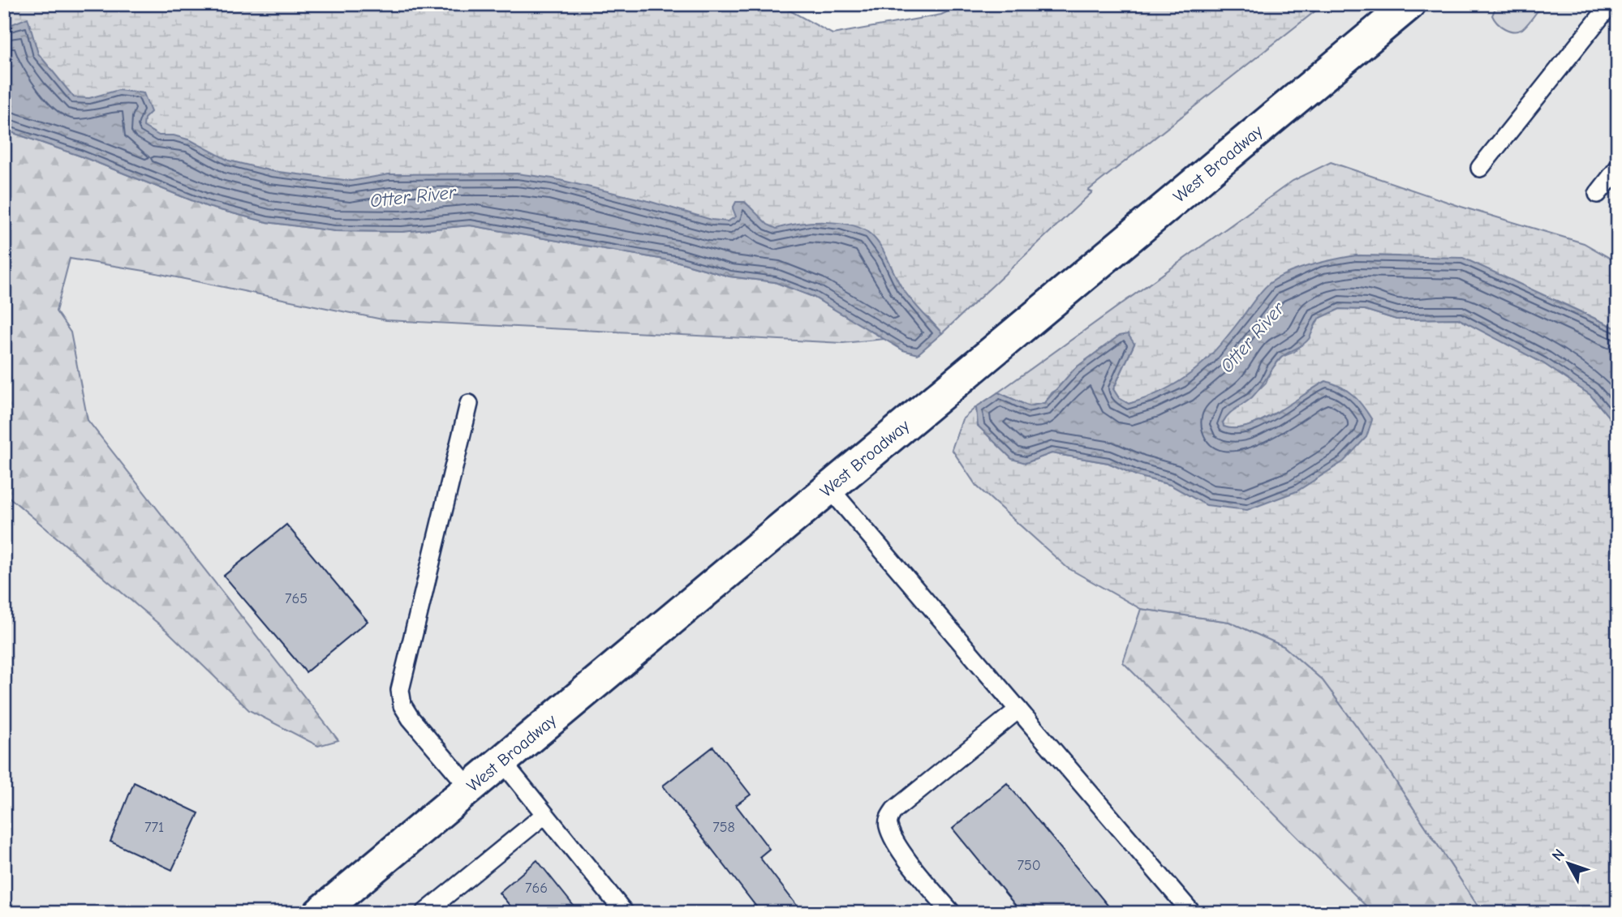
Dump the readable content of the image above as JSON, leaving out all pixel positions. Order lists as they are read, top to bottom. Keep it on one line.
{"streets":{"main road":["West Broadway"]},"water":["Otter River"],"house_numbers":["765","771","758","750","766"],"north":"top left"}
